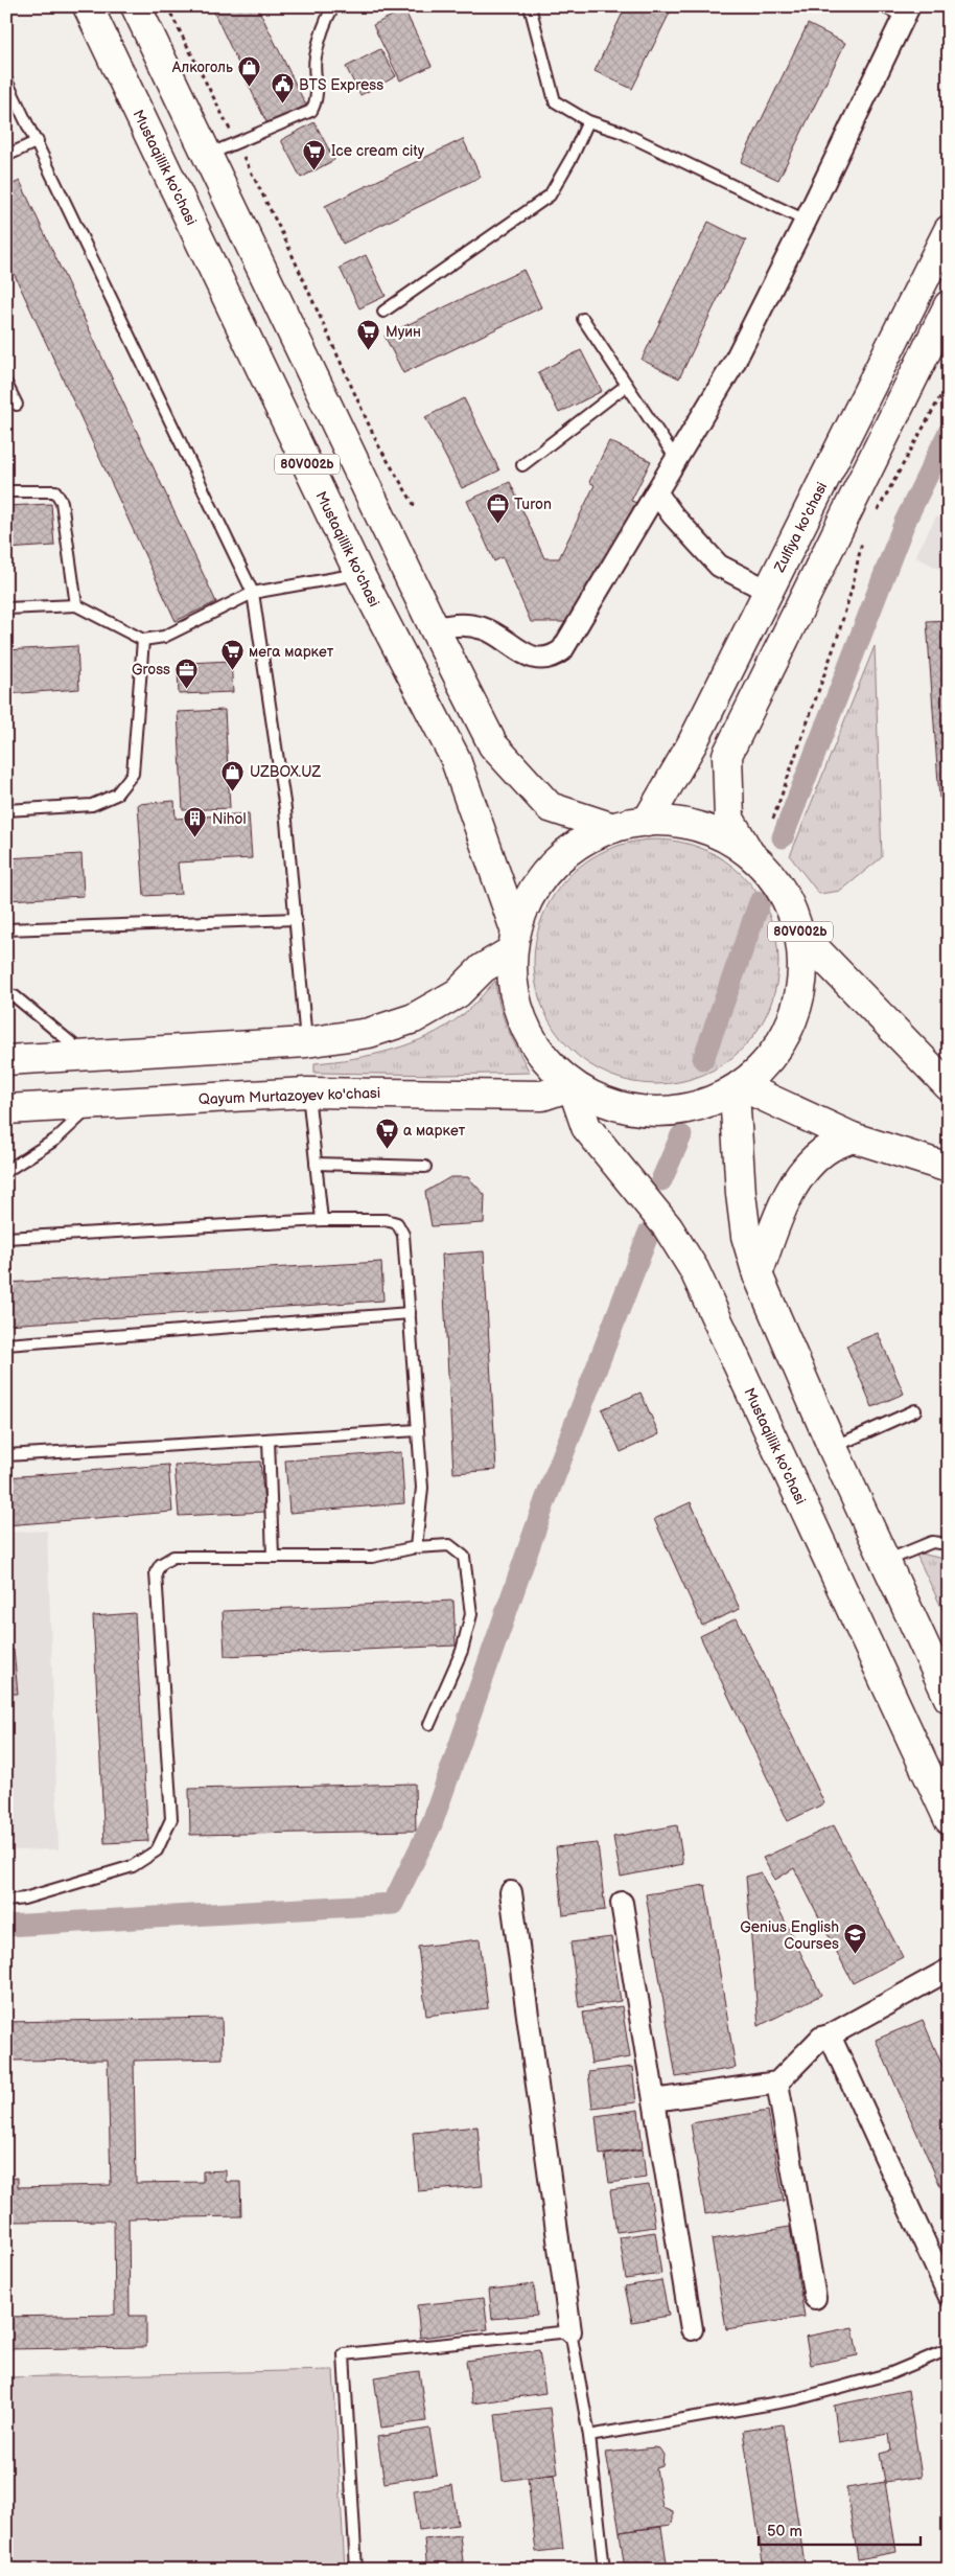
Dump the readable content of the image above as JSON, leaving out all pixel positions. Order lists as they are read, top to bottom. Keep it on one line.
{"streets":{"main road":["Mustaqillik ko'chasi","80V002b","Zulfiya ko'chasi","Qayum Murtazoyev ko'chasi"]},"crossings":[["Mustaqillik ko'chasi","80V002b"],["Mustaqillik ko'chasi","Qayum Murtazoyev ko'chasi"],["80V002b","Zulfiya ko'chasi"],["80V002b","Qayum Murtazoyev ko'chasi"]],"places":{"shop":["Алкоголь","UZBOX.UZ"],"public building":["BTS Express"],"supermarket":["Ice cream city","Муин","мега маркет","а маркет"],"office":["Turon","Gross"],"building":["Nihol"],"school or university":["Genius English Courses"]},"scale_bar":"50 m"}
